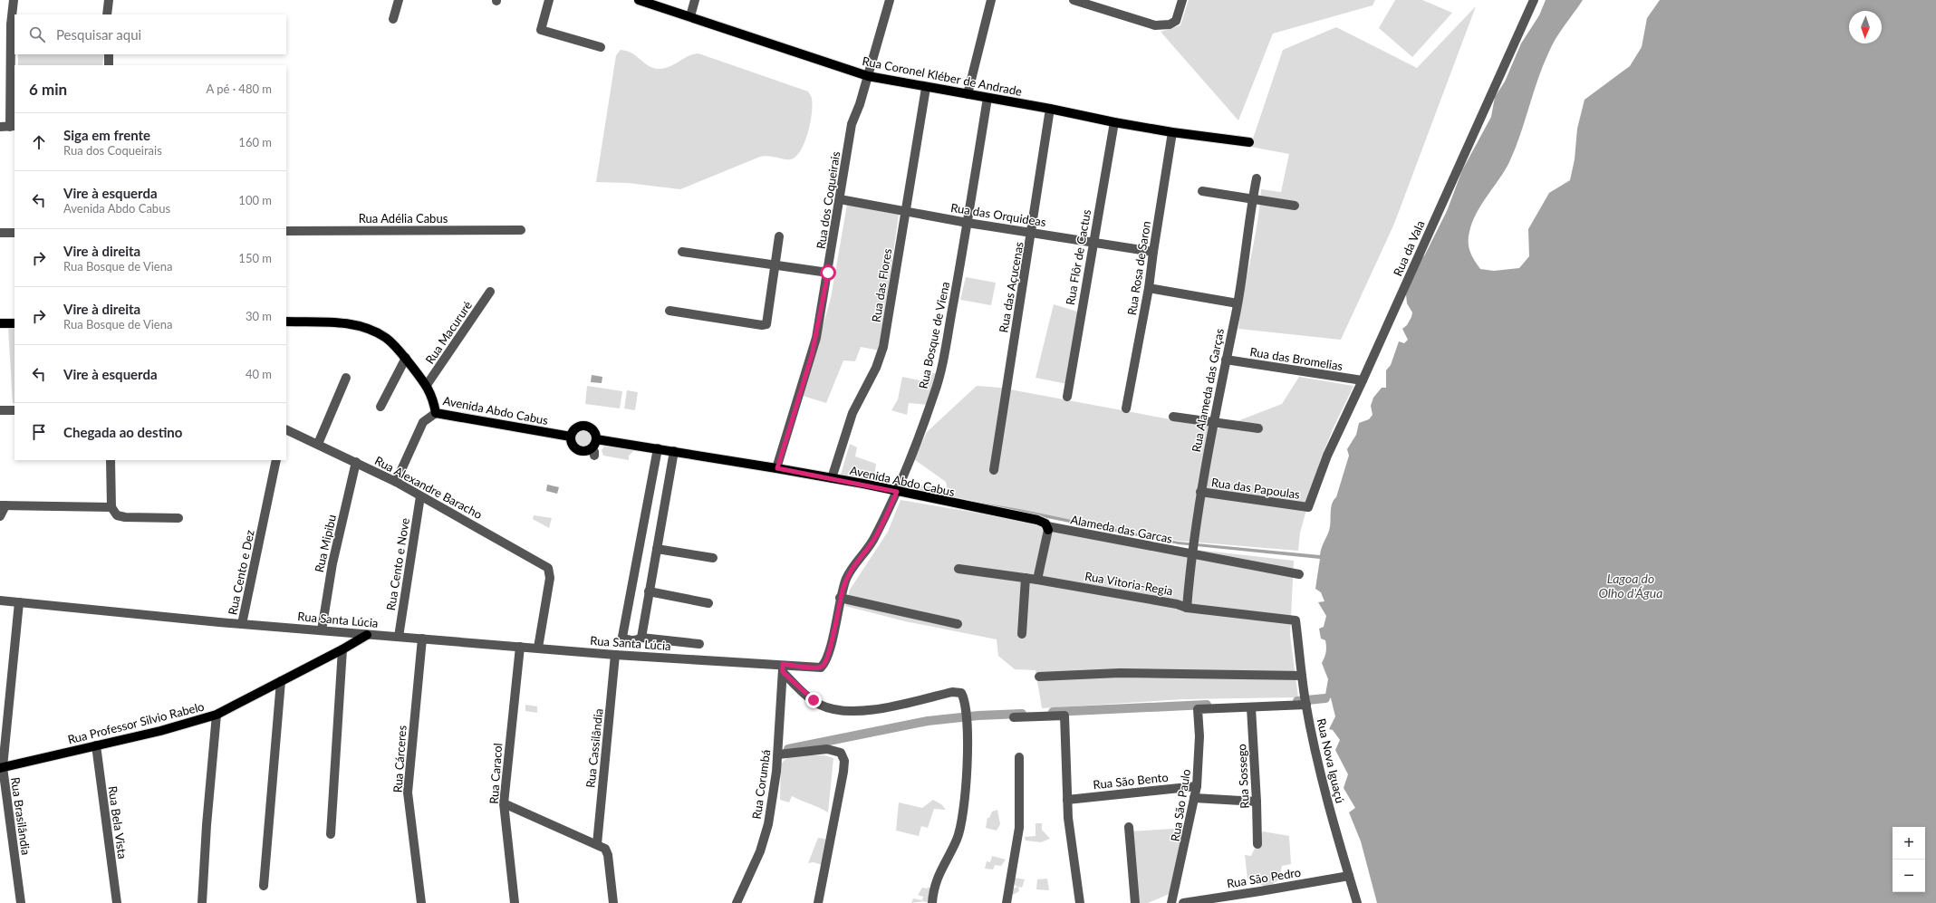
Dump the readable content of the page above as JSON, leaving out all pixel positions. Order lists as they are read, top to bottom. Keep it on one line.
{"streets":{"main road":["Rua Coronel Kléber de Andrade","Avenida Abdo Cabus","Rua Professor Silvio Rabelo"],"street":["Rua dos Coqueirais","Rua das Orquideas","Rua Adélia Cabus","Rua da Vala","Rua Flôr de Cactus","Rua Rosa de Saron","Rua das Flores","Rua das Açucenas","Rua Macururé","Rua Bosque de Viena","Rua das Bromelias","Rua Alameda das Garças","Rua Alexandre Baracho","Rua das Papoulas","Alameda das Garcas","Rua Mipibu","Rua Cento e Nove","Rua Cento e Dez","Rua Vitoria-Regia","Rua Santa Lúcia","Rua Cassilândia","Rua Cárceres","Rua Nova Iguaçú","Rua Caracol","Rua Sossego","Rua São Bento","Rua Corumbá","Rua São Paulo","Rua Brasilândia","Rua Bela Vista","Rua São Pedro"]},"crossings":[["Rua Coronel Kléber de Andrade","Rua dos Coqueirais"],["Rua Coronel Kléber de Andrade","Rua Flôr de Cactus"],["Rua Coronel Kléber de Andrade","Rua Rosa de Saron"],["Rua Coronel Kléber de Andrade","Rua das Flores"],["Rua Coronel Kléber de Andrade","Rua das Açucenas"],["Rua Coronel Kléber de Andrade","Rua Bosque de Viena"],["Rua dos Coqueirais","Rua das Orquideas"],["Rua dos Coqueirais","Avenida Abdo Cabus"],["Rua das Orquideas","Rua Flôr de Cactus"],["Rua das Orquideas","Rua Rosa de Saron"],["Rua das Orquideas","Rua das Flores"],["Rua das Orquideas","Rua das Açucenas"],["Rua das Orquideas","Rua Bosque de Viena"],["Rua da Vala","Rua das Bromelias"],["Rua da Vala","Rua das Papoulas"],["Rua das Flores","Avenida Abdo Cabus"],["Rua Macururé","Avenida Abdo Cabus"],["Rua Bosque de Viena","Avenida Abdo Cabus"],["Rua Bosque de Viena","Rua Santa Lúcia"],["Rua Bosque de Viena","Rua Corumbá"],["Rua das Bromelias","Rua Alameda das Garças"],["Rua Alameda das Garças","Rua das Papoulas"],["Rua Alameda das Garças","Alameda das Garcas"],["Rua Alameda das Garças","Rua Vitoria-Regia"],["Avenida Abdo Cabus","Alameda das Garcas"],["Rua Alexandre Baracho","Rua Mipibu"],["Rua Alexandre Baracho","Rua Cento e Nove"],["Rua Alexandre Baracho","Rua Santa Lúcia"],["Rua Mipibu","Rua Santa Lúcia"],["Rua Cento e Nove","Rua Santa Lúcia"],["Rua Cento e Dez","Rua Santa Lúcia"],["Rua Vitoria-Regia","Rua Nova Iguaçú"],["Rua Santa Lúcia","Rua Professor Silvio Rabelo"],["Rua Santa Lúcia","Rua Cassilândia"],["Rua Santa Lúcia","Rua Cárceres"],["Rua Santa Lúcia","Rua Caracol"],["Rua Santa Lúcia","Rua Corumbá"],["Rua Santa Lúcia","Rua Brasilândia"],["Rua Professor Silvio Rabelo","Rua Brasilândia"],["Rua Professor Silvio Rabelo","Rua Bela Vista"],["Rua Nova Iguaçú","Rua São Pedro"],["Rua Sossego","Rua São Paulo"],["Rua São Bento","Rua São Paulo"]],"water":["Lagoa do Olho d'Água"],"north":"bottom","page":{"search":"Pesquisar aqui","heading":["6 min","A pé · 480 m"],"list":[["Siga em frente","Rua dos Coqueirais","160 m"],["Vire à esquerda","Avenida Abdo Cabus","100 m"],["Vire à direita","Rua Bosque de Viena","150 m"],["Vire à direita","Rua Bosque de Viena","30 m"],["Vire à esquerda","40 m"],"Chegada ao destino"],"map_buttons":["+","−"]}}
